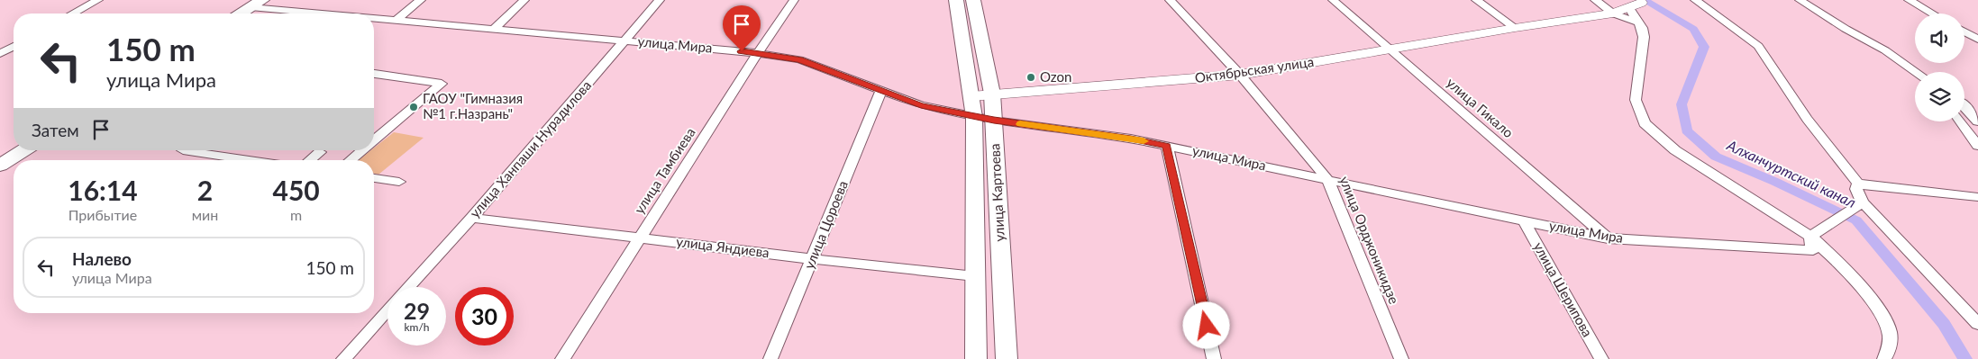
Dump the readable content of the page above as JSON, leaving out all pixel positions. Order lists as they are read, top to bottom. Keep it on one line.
{"streets":{"main road":["улица Картоева"],"street":["улица Мира","Октябрьская улица","улица Гикало","улица Ханпаши Нурадилова","улица Тамбиева","улица Цороева","улица Орджоникидзе","улица Яндиева","улица Шерипова"]},"crossings":[["улица Мира","улица Гикало"],["улица Мира","улица Ханпаши Нурадилова"],["улица Мира","улица Тамбиева"],["улица Мира","улица Картоева"],["улица Мира","улица Цороева"],["улица Мира","улица Орджоникидзе"],["улица Мира","улица Шерипова"],["Октябрьская улица","улица Гикало"],["Октябрьская улица","улица Картоева"],["Октябрьская улица","улица Орджоникидзе"],["улица Ханпаши Нурадилова","улица Яндиева"],["улица Тамбиева","улица Яндиева"],["улица Картоева","улица Яндиева"],["улица Цороева","улица Яндиева"]],"water":["Алханчуртский канал"],"places":["Ozon","ГАОУ \"Гимназия №1 г.Назрань\""],"page":{"turn":["150 m","улица Мира"],"then":"Затем","eta":["16:14","Прибытие","2","мин","450","m"],"list":[{"name":"Налево","note":"улица Мира","value":"150 m"}],"speed":"29 km/h","limit":"30"}}
